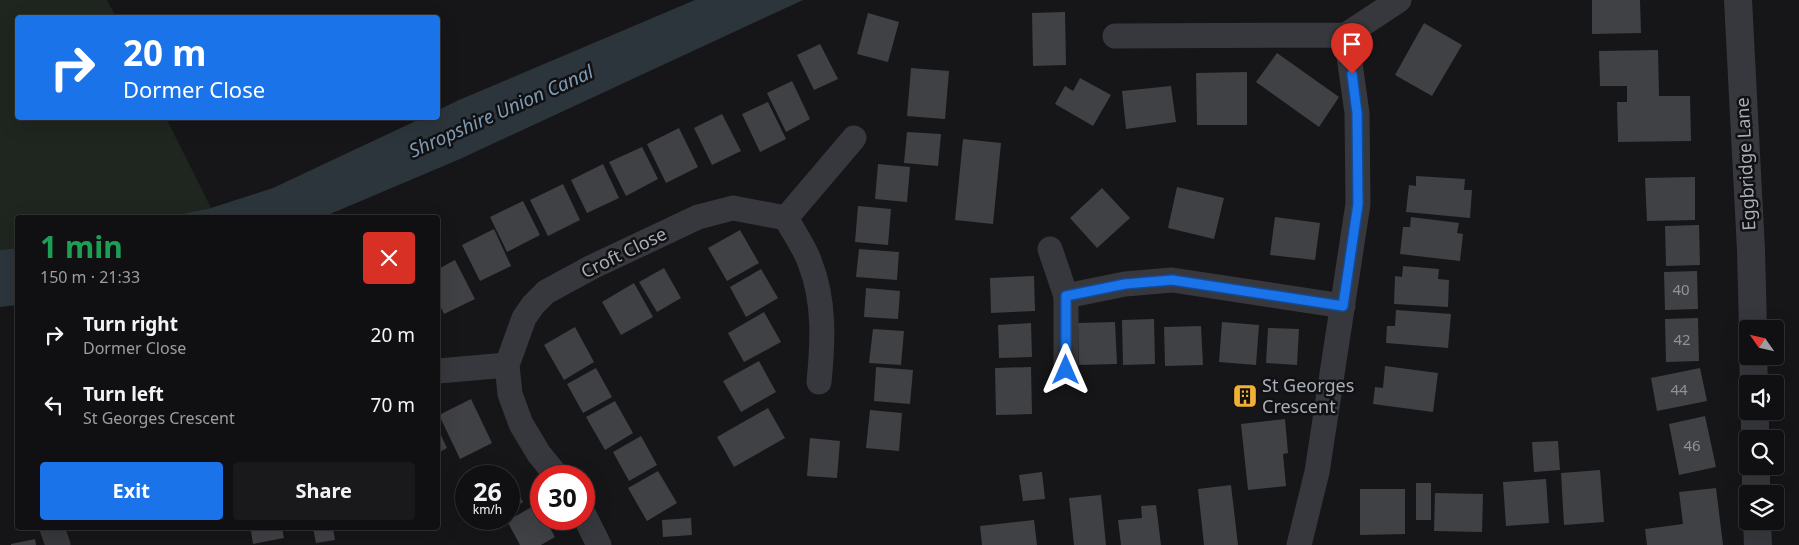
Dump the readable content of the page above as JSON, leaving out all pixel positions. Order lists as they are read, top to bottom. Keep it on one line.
{"streets":{"street":["Eggbridge Lane","Croft Close"]},"water":["Shropshire Union Canal"],"places":{"building":["St Georges Crescent"]},"house_numbers":["40","42","44","46"],"north":"top left","page":{"turn":["20 m","Dormer Close"],"heading":["1 min","150 m · 21:33"],"list":[{"name":"Turn right","note":"Dormer Close","value":"20 m"},{"name":"Turn left","note":"St Georges Crescent","value":"70 m"}],"buttons":["Exit","Share"],"speed":"26 km/h","limit":"30"}}
